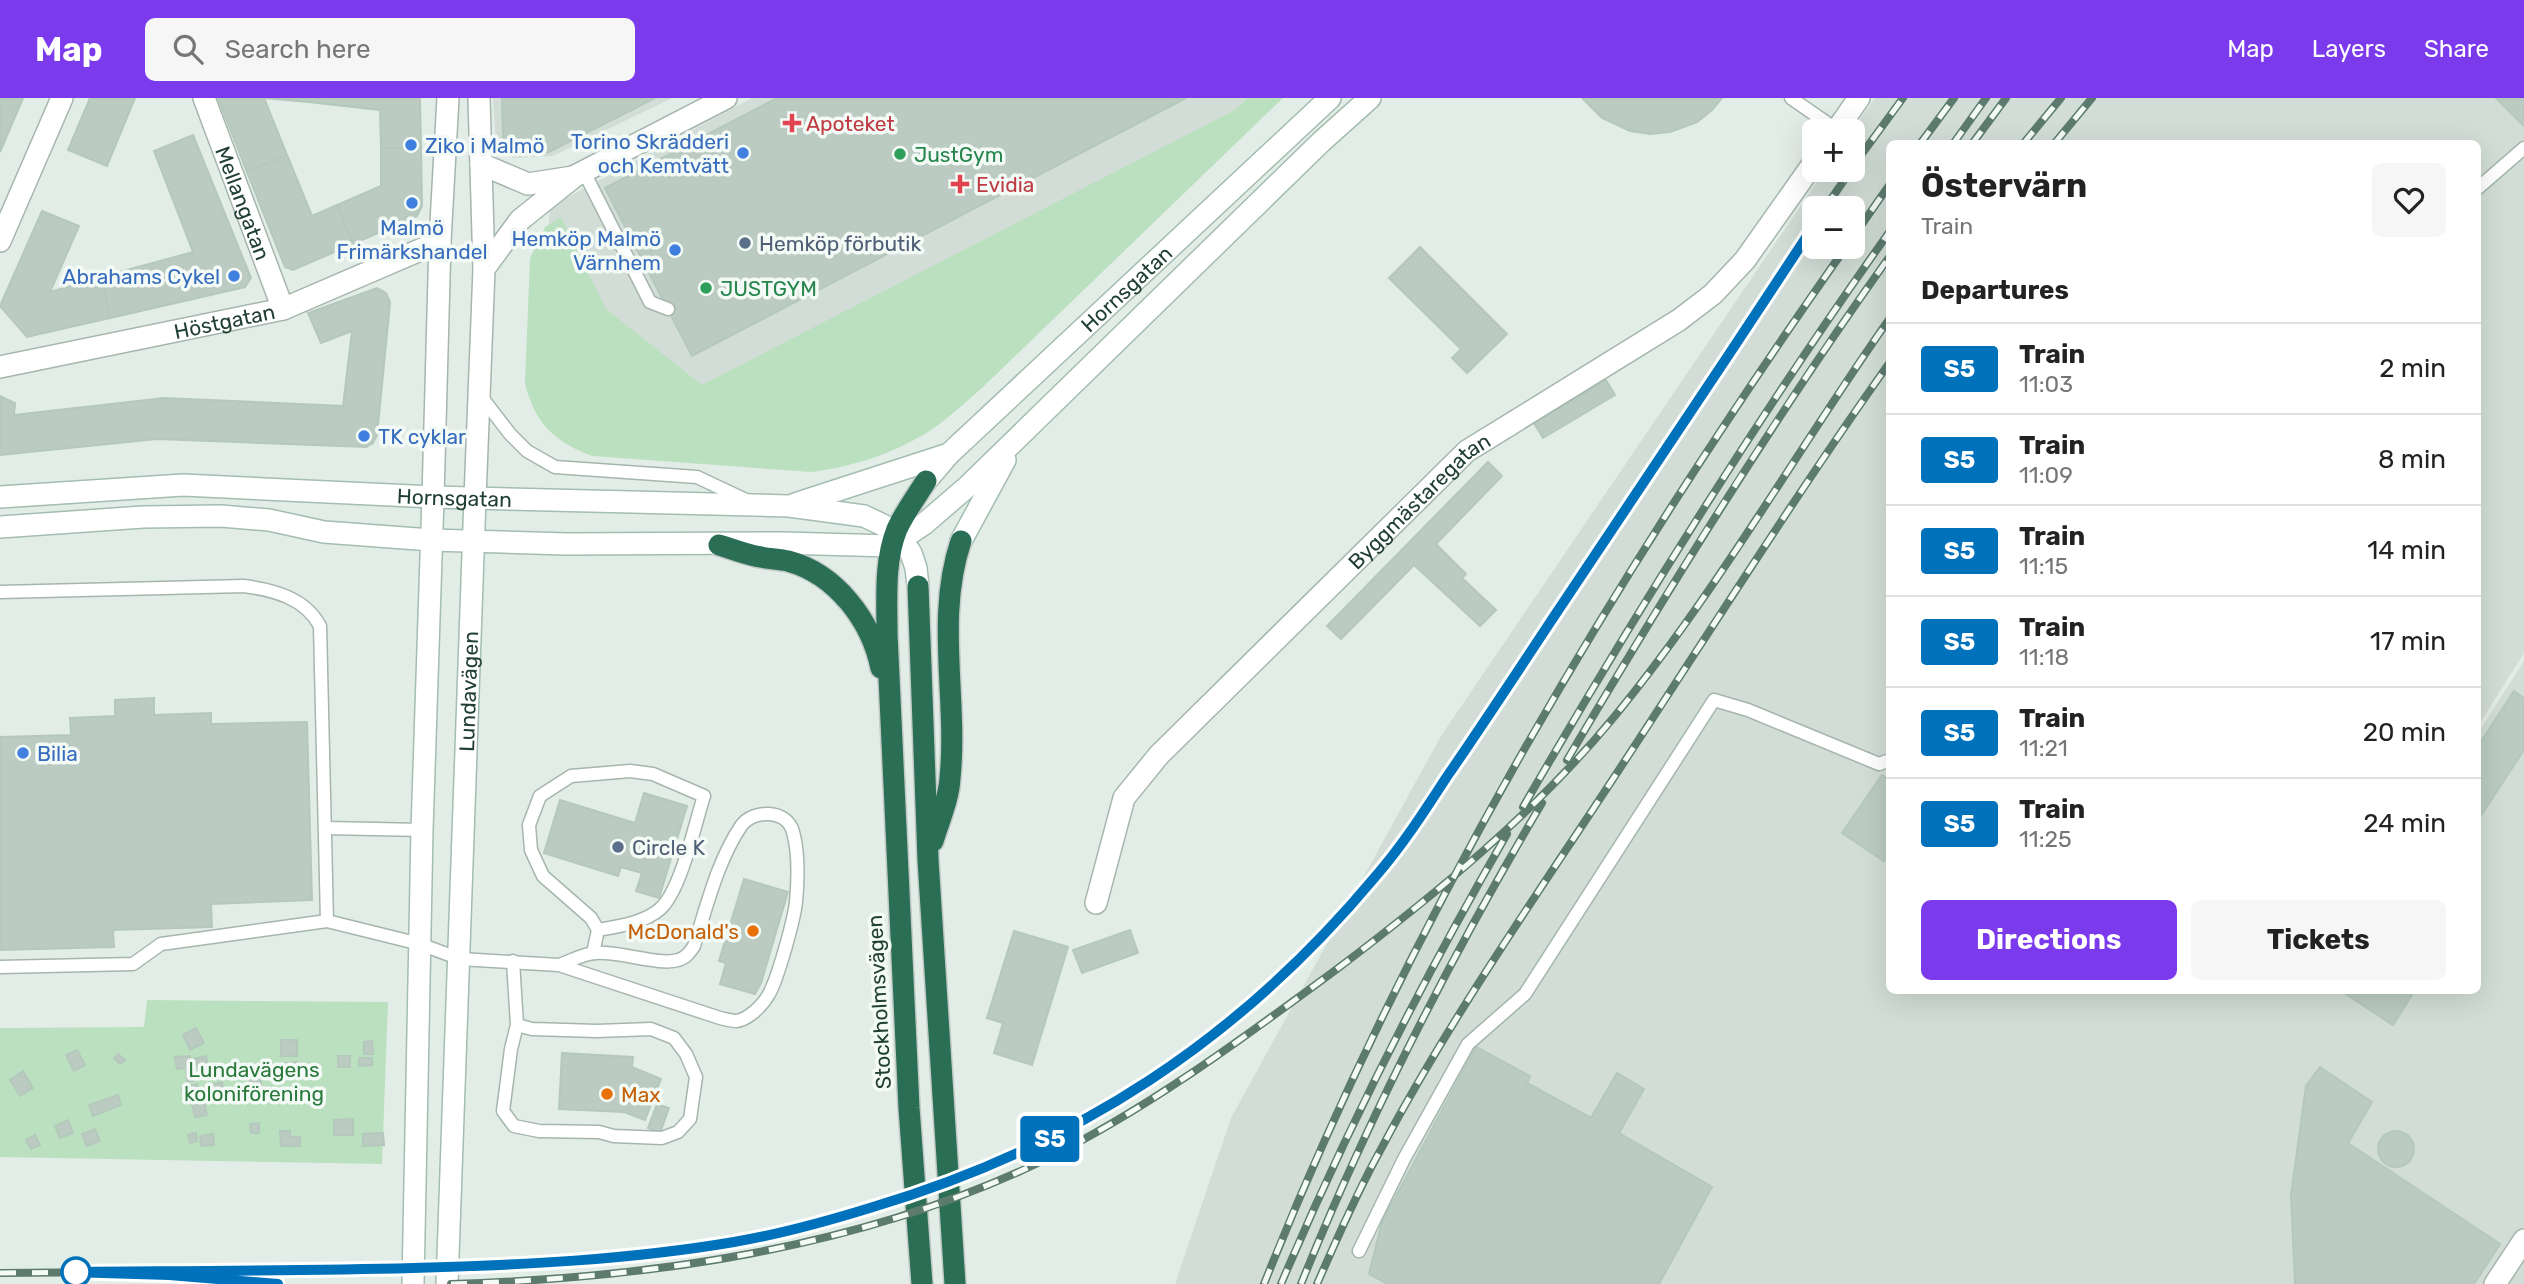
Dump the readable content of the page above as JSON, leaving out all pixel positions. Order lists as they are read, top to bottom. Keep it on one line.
{"streets":{"highway":["Stockholmsvägen"],"main road":["Mellangatan","Hornsgatan","Höstgatan","Byggmästaregatan","Lundavägen"]},"crossings":[["Mellangatan","Höstgatan"],["Hornsgatan","Lundavägen"],["Höstgatan","Lundavägen"]],"parks":["Lundavägens koloniförening"],"places":{"health":["Apoteket","Evidia"],"other":["Ziko i Malmö","Torino Skrädderi och Kemtvätt","JustGym","Malmö Frimärkshandel","Hemköp förbutik","Hemköp Malmö Värnhem","Abrahams Cykel","JUSTGYM","TK cyklar","Bilia","Circle K","McDonald's","Max"]},"page":{"header":"Map","search":"Search here","nav":["Map","Layers","Share"],"on_map":"S5","map_buttons":["+","−"],"heading":[["Östervärn","Train"],"Departures"],"list":[{"mark":"S5","name":"Train","note":"11:03","value":"2 min"},{"mark":"S5","name":"Train","note":"11:09","value":"8 min"},{"mark":"S5","name":"Train","note":"11:15","value":"14 min"},{"mark":"S5","name":"Train","note":"11:18","value":"17 min"},{"mark":"S5","name":"Train","note":"11:21","value":"20 min"},{"mark":"S5","name":"Train","note":"11:25","value":"24 min"}],"buttons":["Directions","Tickets"]}}
